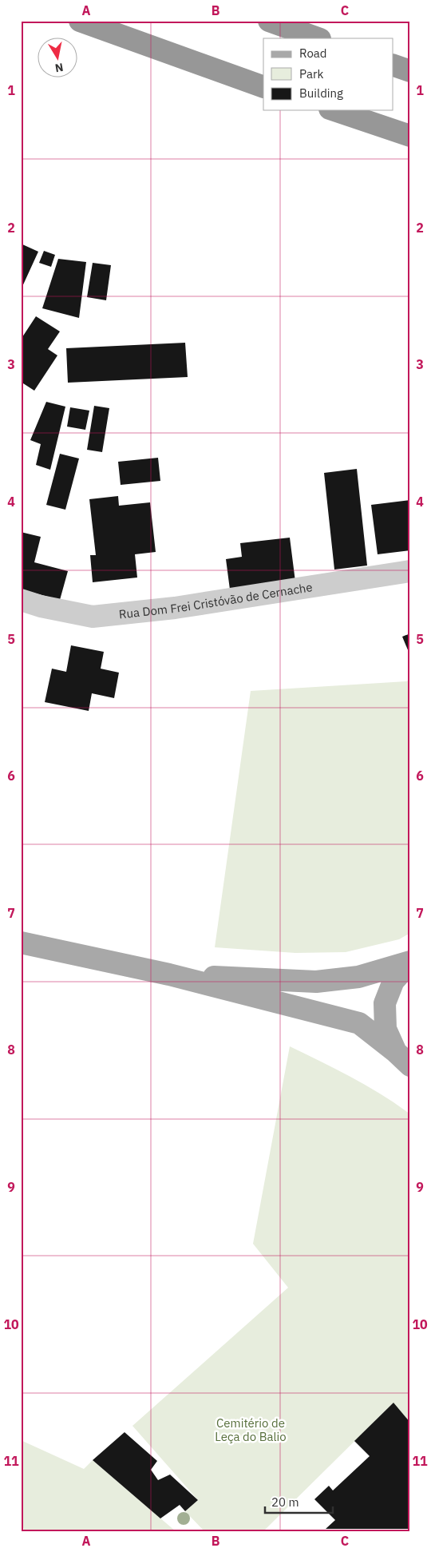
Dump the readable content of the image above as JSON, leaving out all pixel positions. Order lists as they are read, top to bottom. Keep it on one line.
{"streets":{"street":["Rua Dom Frei Cristóvão de Cernache"]},"parks":["Cemitério de Leça do Balio"],"legend":["Road","Park","Building"],"scale_bar":"20 m","north":"bottom","grid":{"columns":["A","B","C"],"rows":["1","2","3","4","5","6","7","8","9","10","11"]}}
